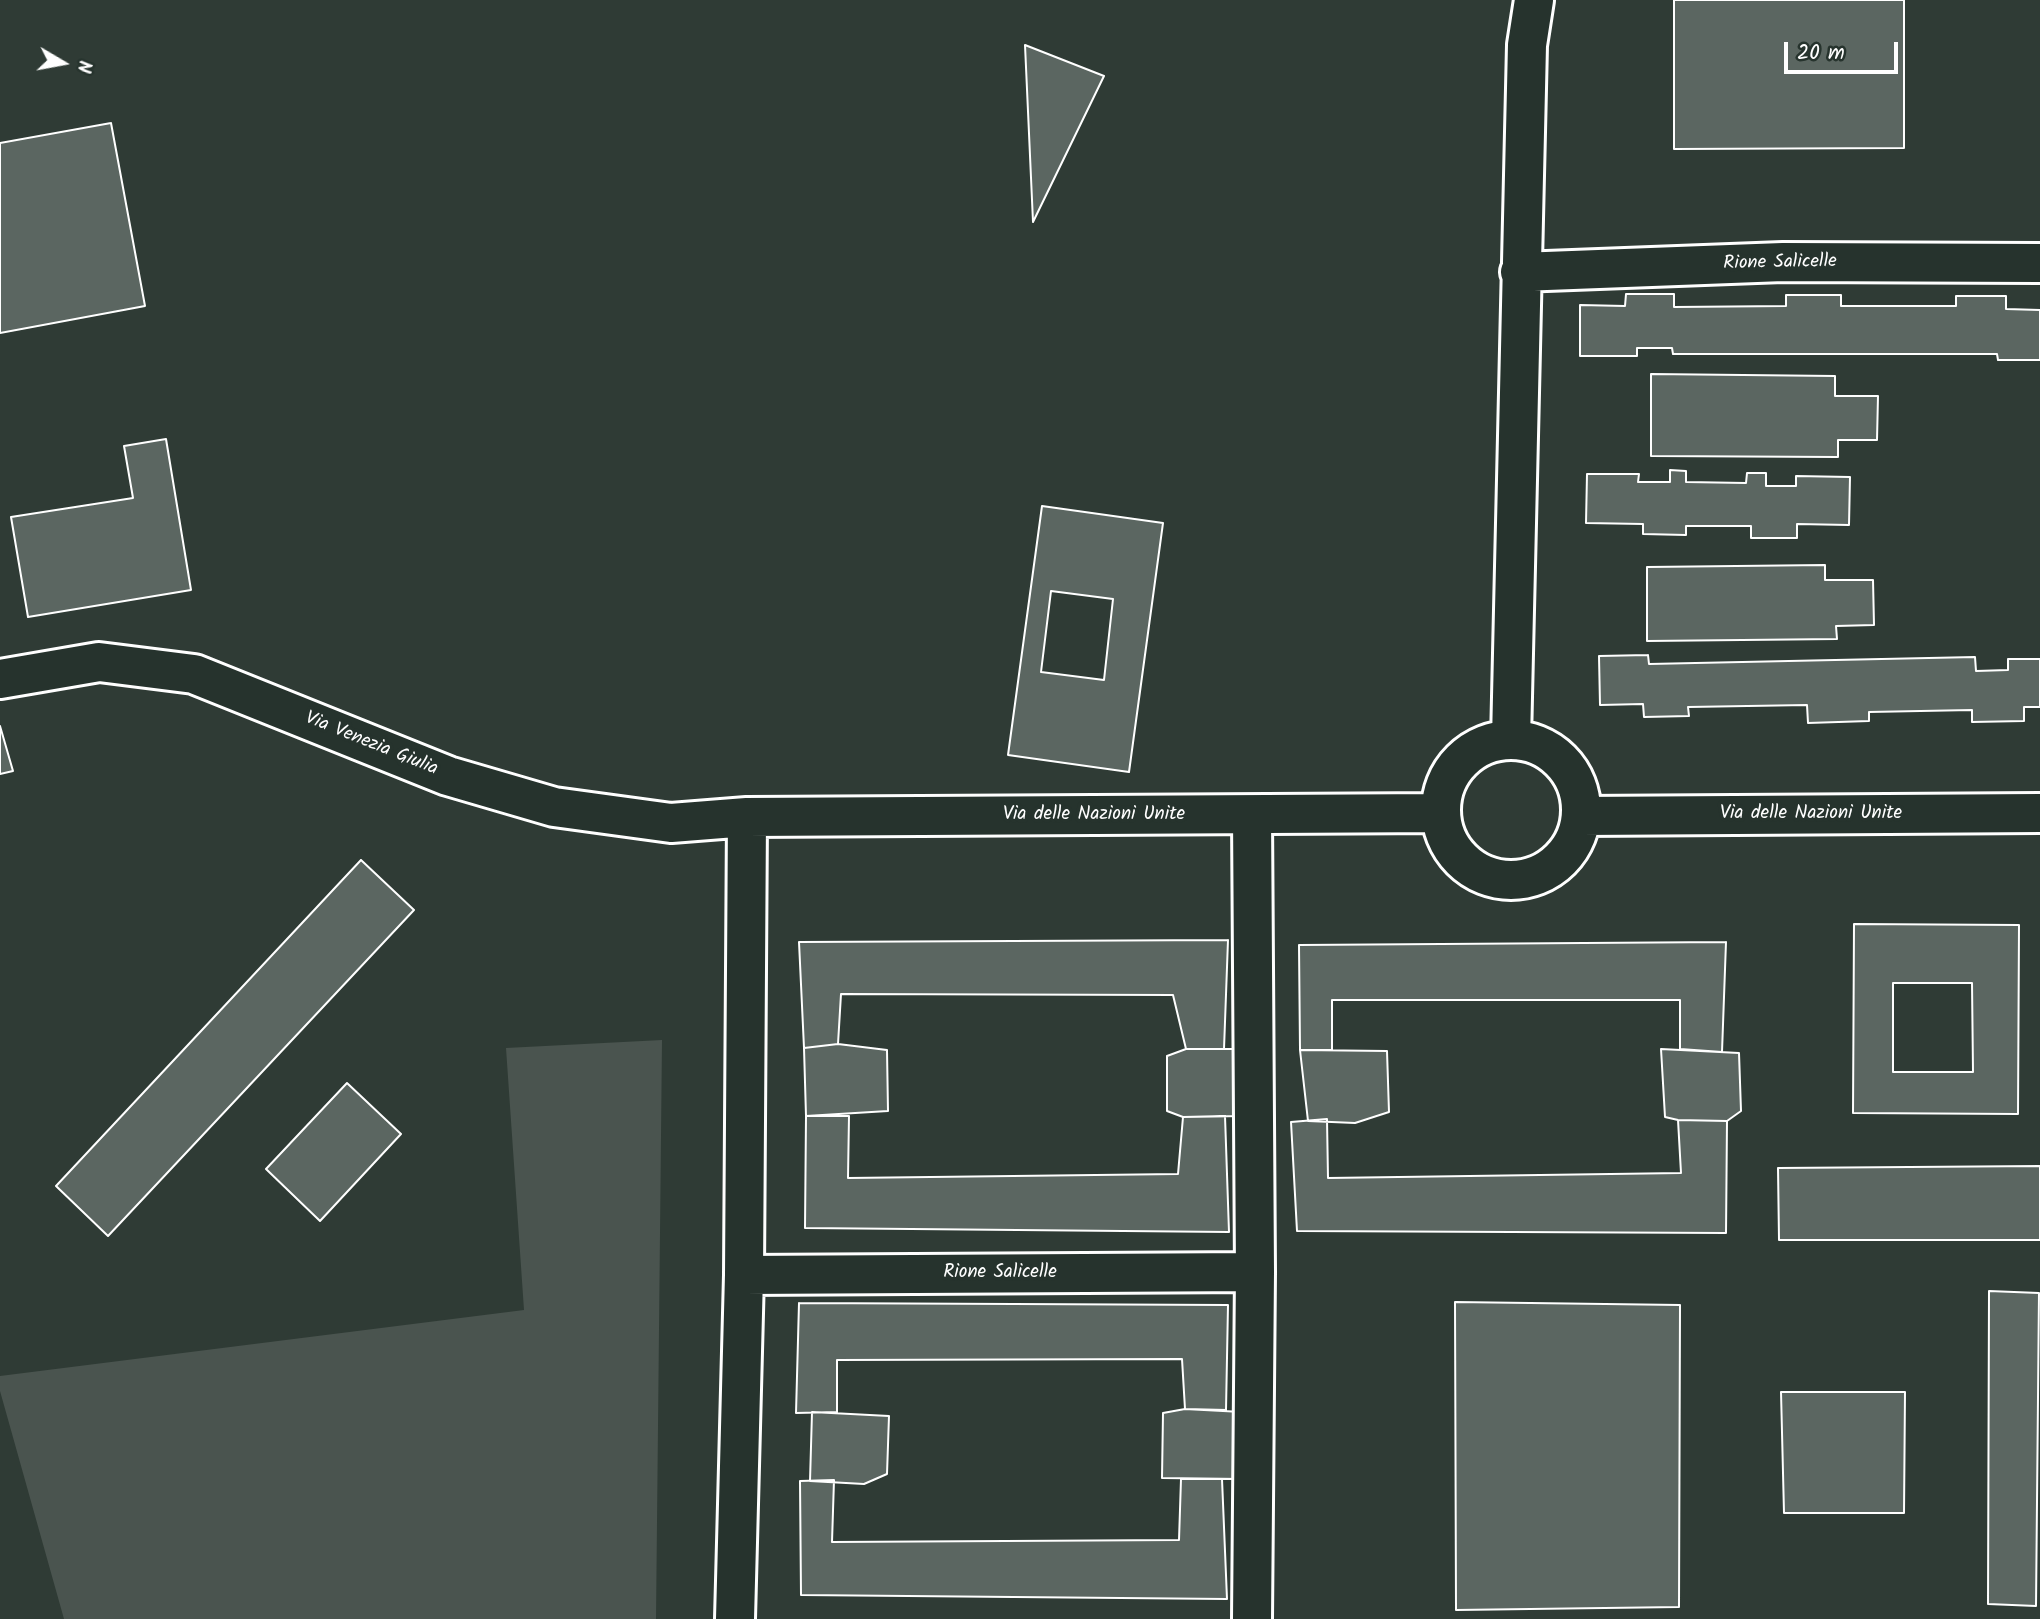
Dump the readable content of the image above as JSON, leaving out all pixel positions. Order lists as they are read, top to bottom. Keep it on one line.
{"streets":{"street":["Rione Salicelle","Via Venezia Giulia","Via delle Nazioni Unite"]},"crossings":[["Via Venezia Giulia","Via delle Nazioni Unite"]],"scale_bar":"20 m","north":"right"}
